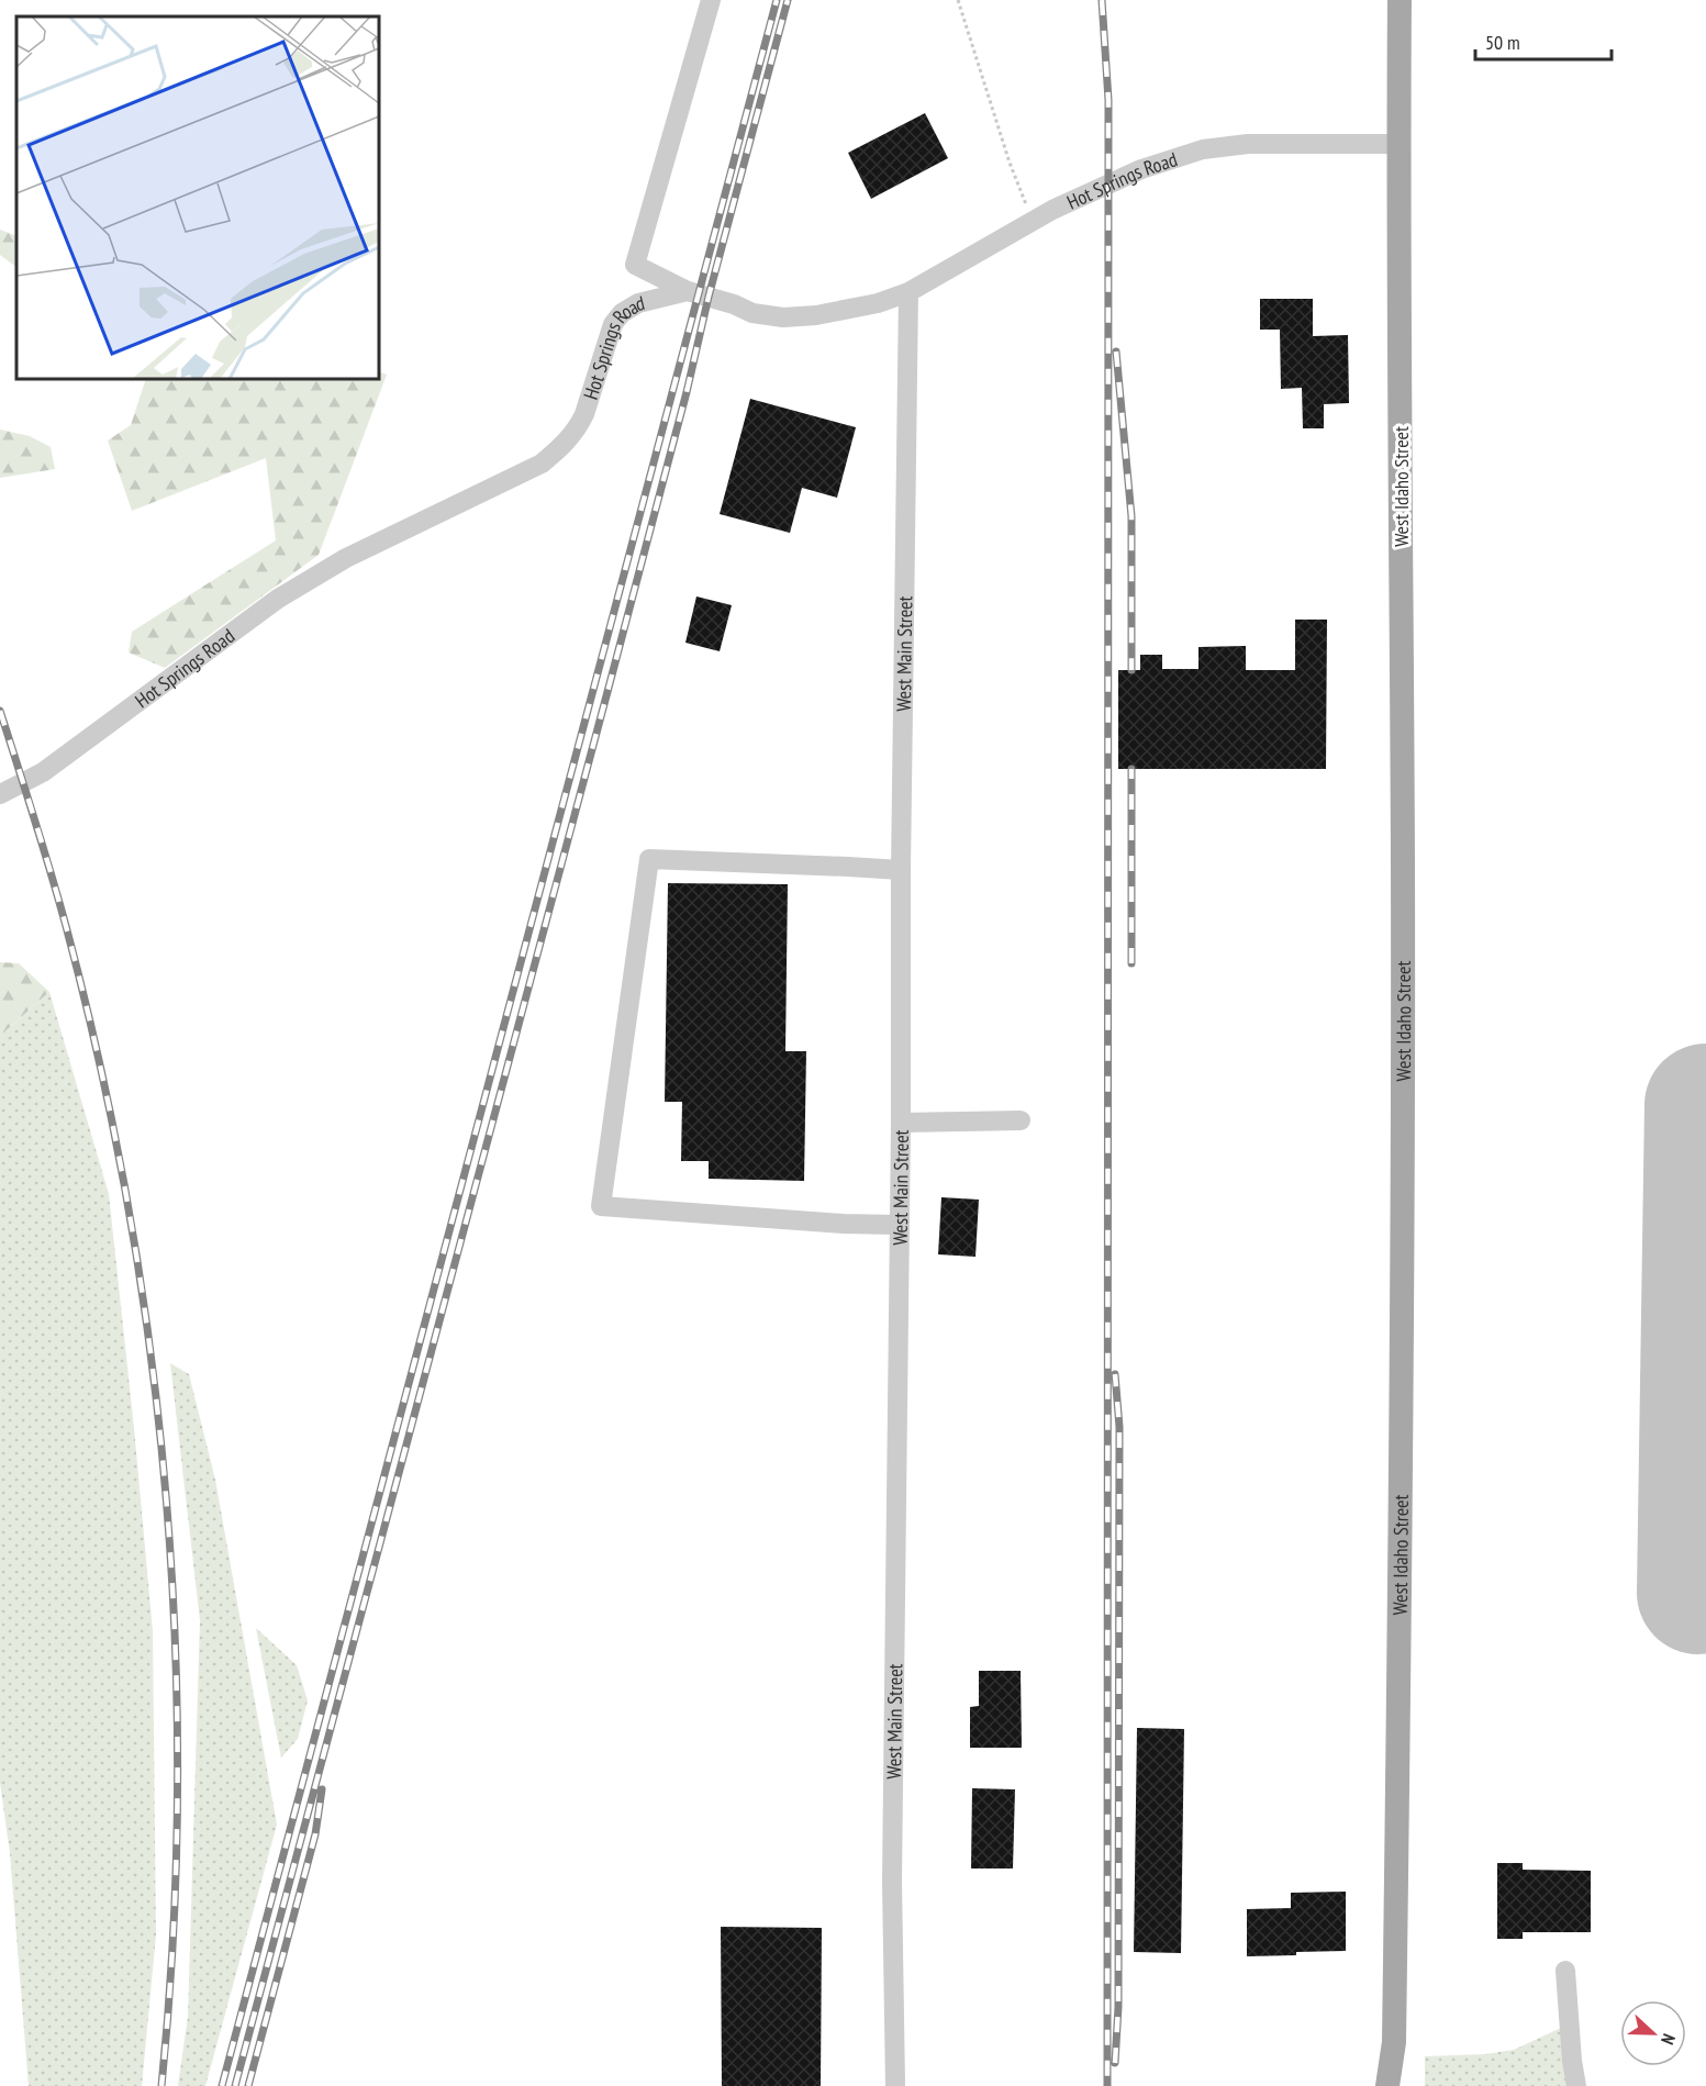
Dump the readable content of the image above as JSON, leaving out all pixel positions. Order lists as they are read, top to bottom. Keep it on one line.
{"streets":{"main road":["West Idaho Street"],"street":["Hot Springs Road","West Main Street"]},"crossings":[["Hot Springs Road","West Idaho Street"],["Hot Springs Road","West Main Street"]],"scale_bar":"50 m","north":"right"}
